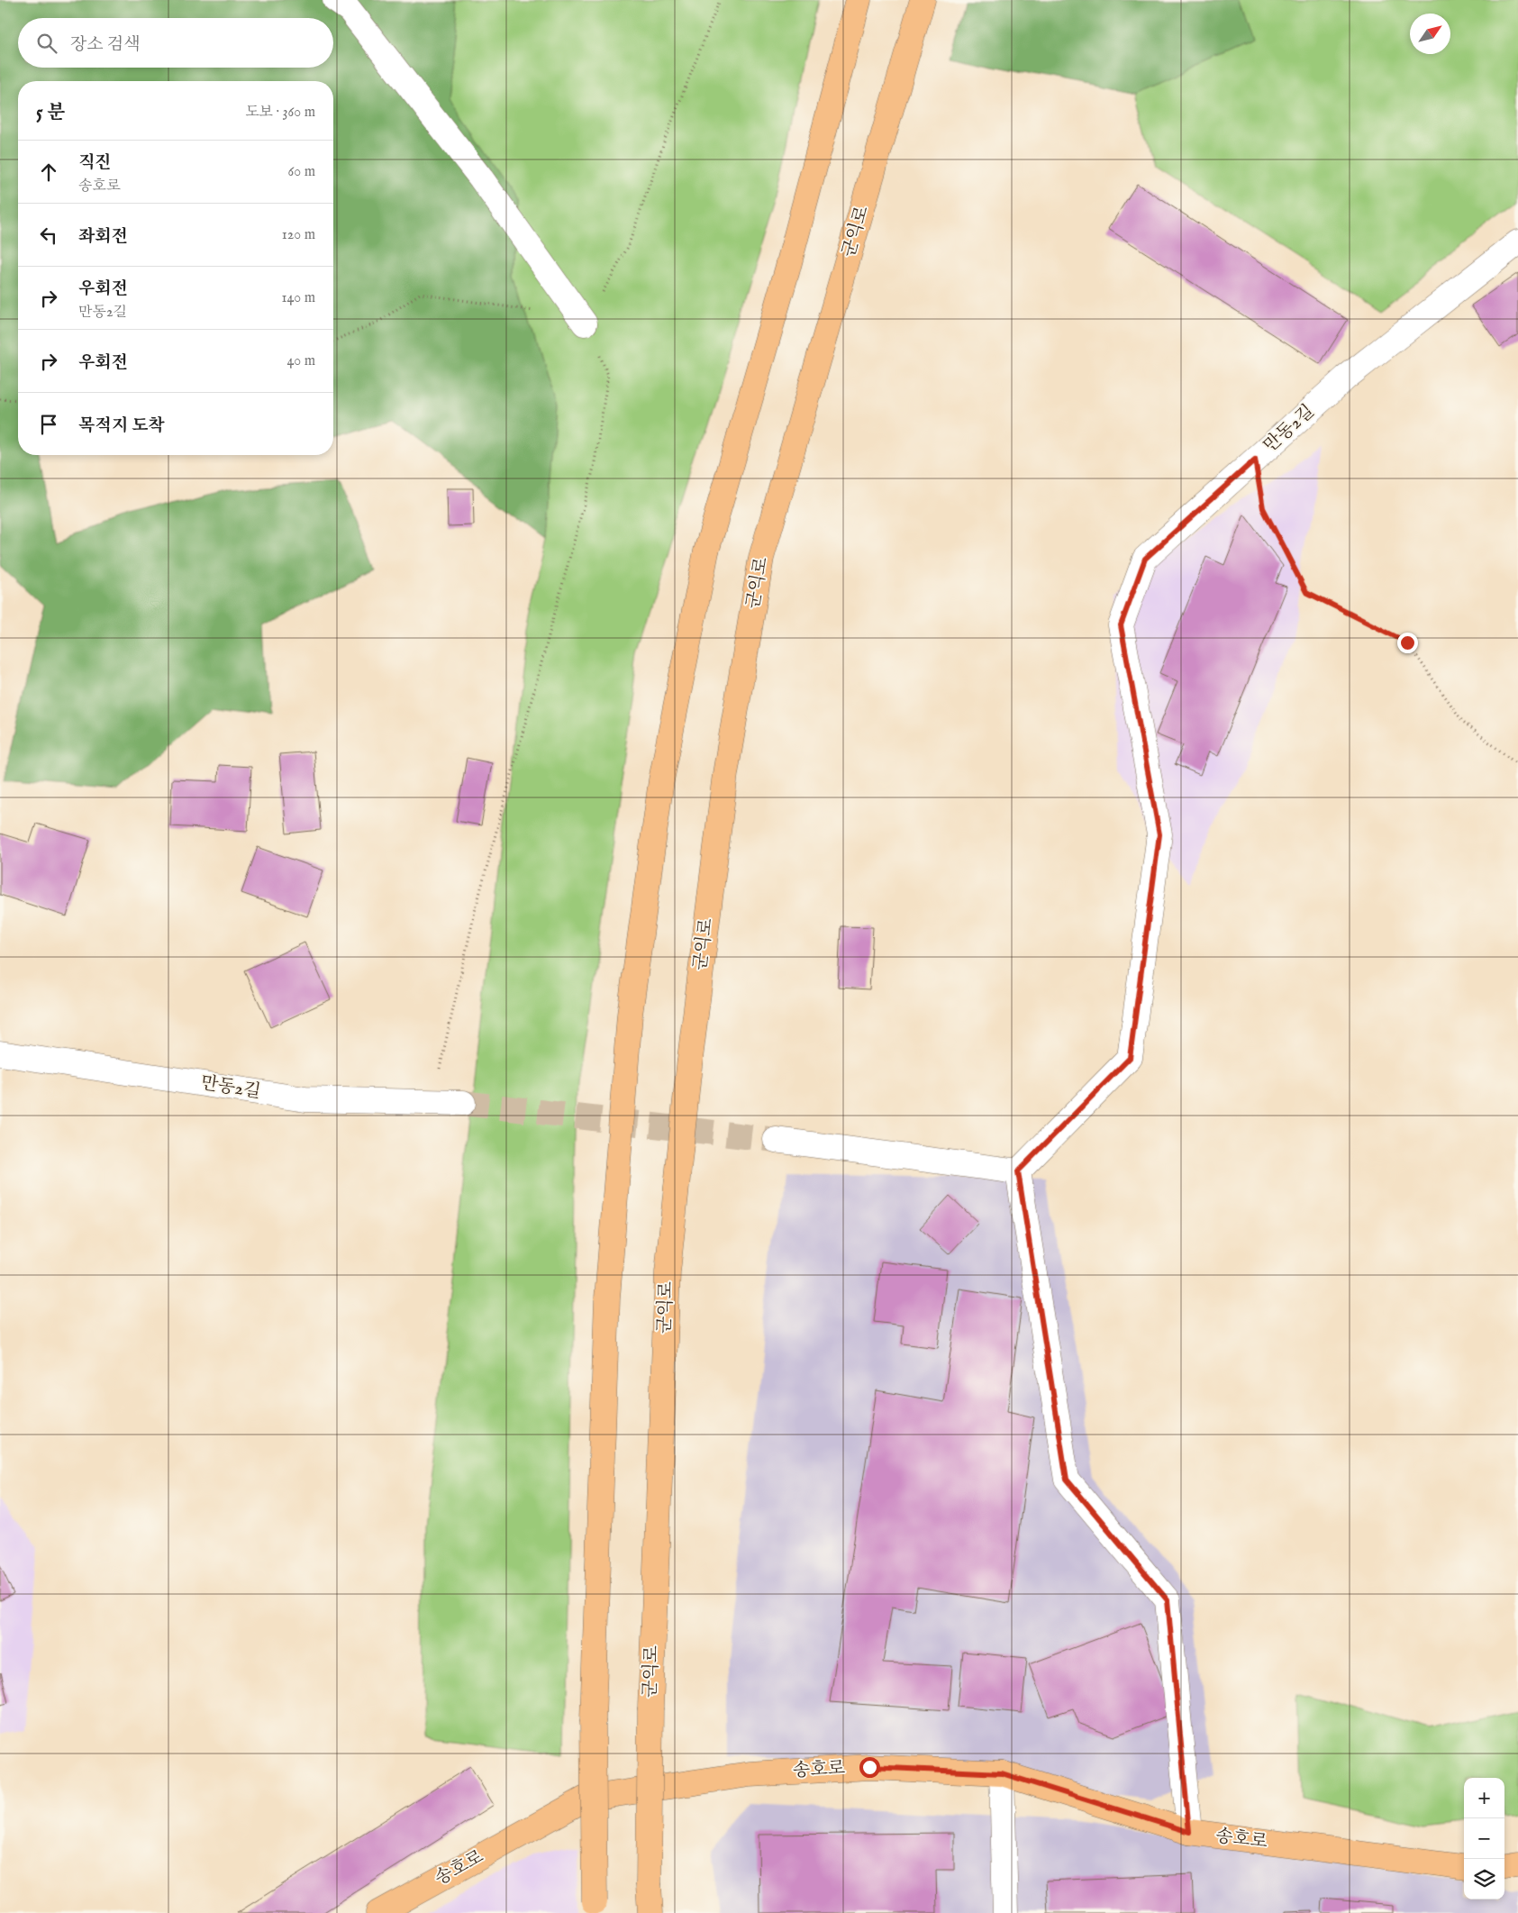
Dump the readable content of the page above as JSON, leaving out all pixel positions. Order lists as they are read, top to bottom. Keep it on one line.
{"streets":{"main road":["군익로","송호로"],"street":["만동2길"]},"north":"top right","page":{"search":"장소 검색","heading":["5 분","도보 · 360 m"],"list":[["직진","송호로","60 m"],["좌회전","120 m"],["우회전","만동2길","140 m"],["우회전","40 m"],"목적지 도착"],"map_buttons":["+","−"]}}
